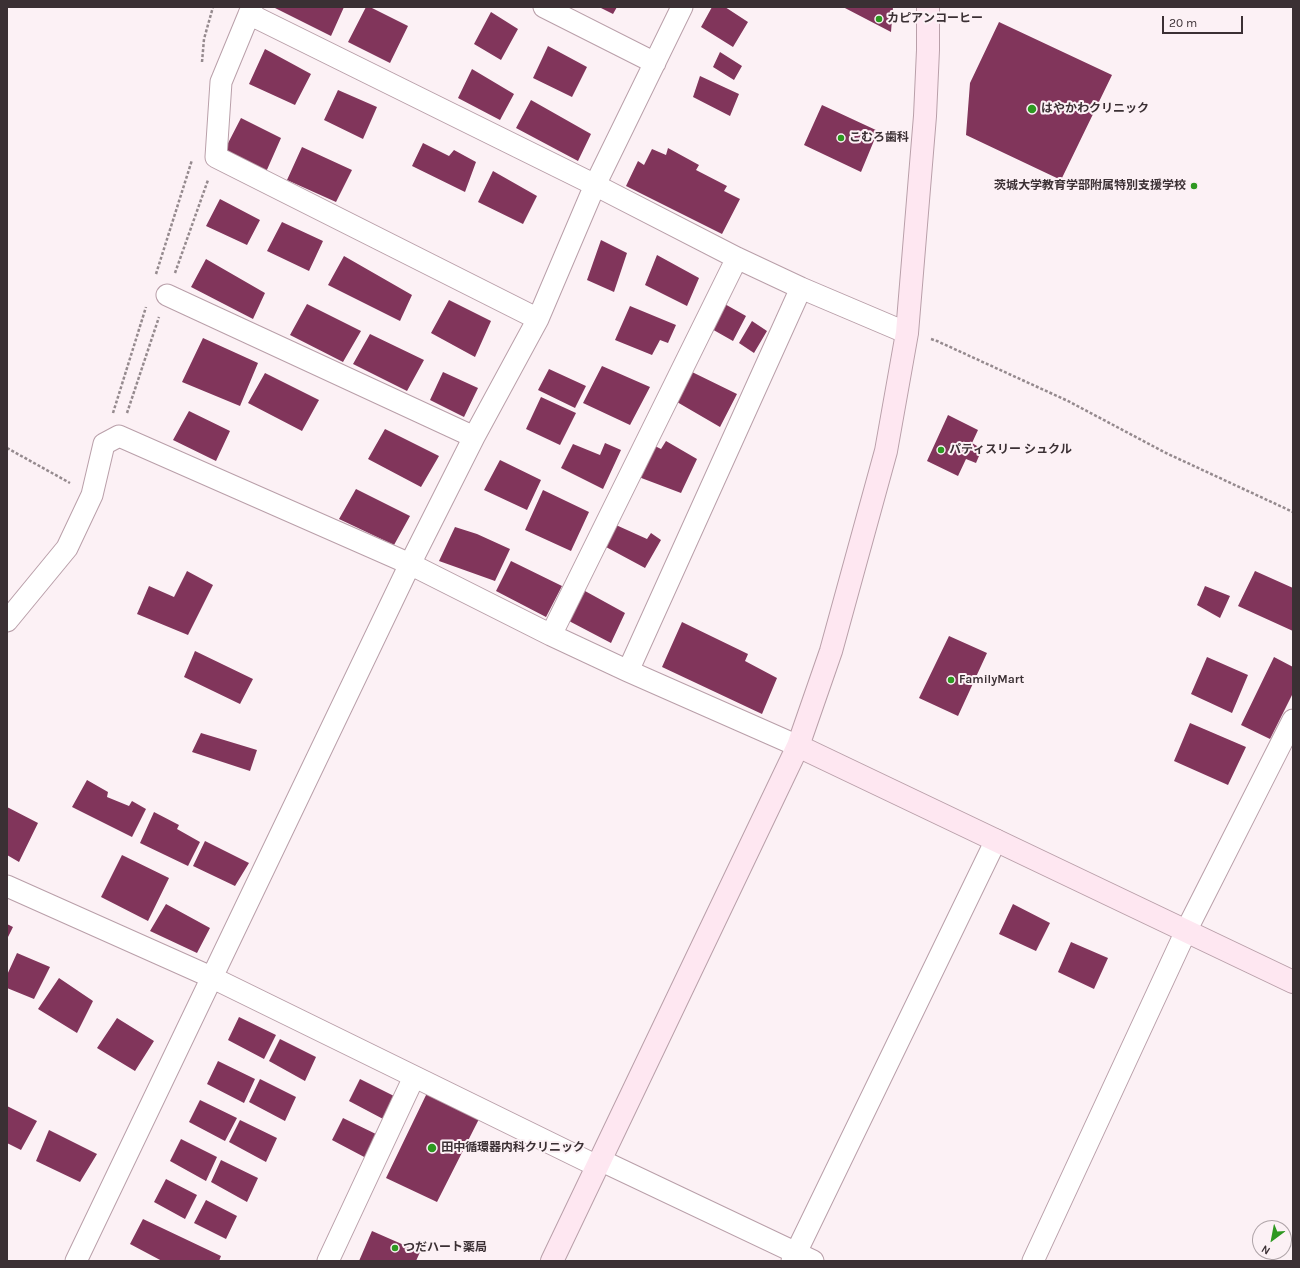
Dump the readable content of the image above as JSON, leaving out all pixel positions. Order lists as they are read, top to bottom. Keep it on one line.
{"places":["カピアンコーヒー","はやかわクリニック","こむろ歯科","茨城大学教育学部附属特別支援学校","パティスリー シュクル","FamilyMart","田中循環器内科クリニック","つだハート薬局"],"scale_bar":"20 m","north":"bottom left"}
